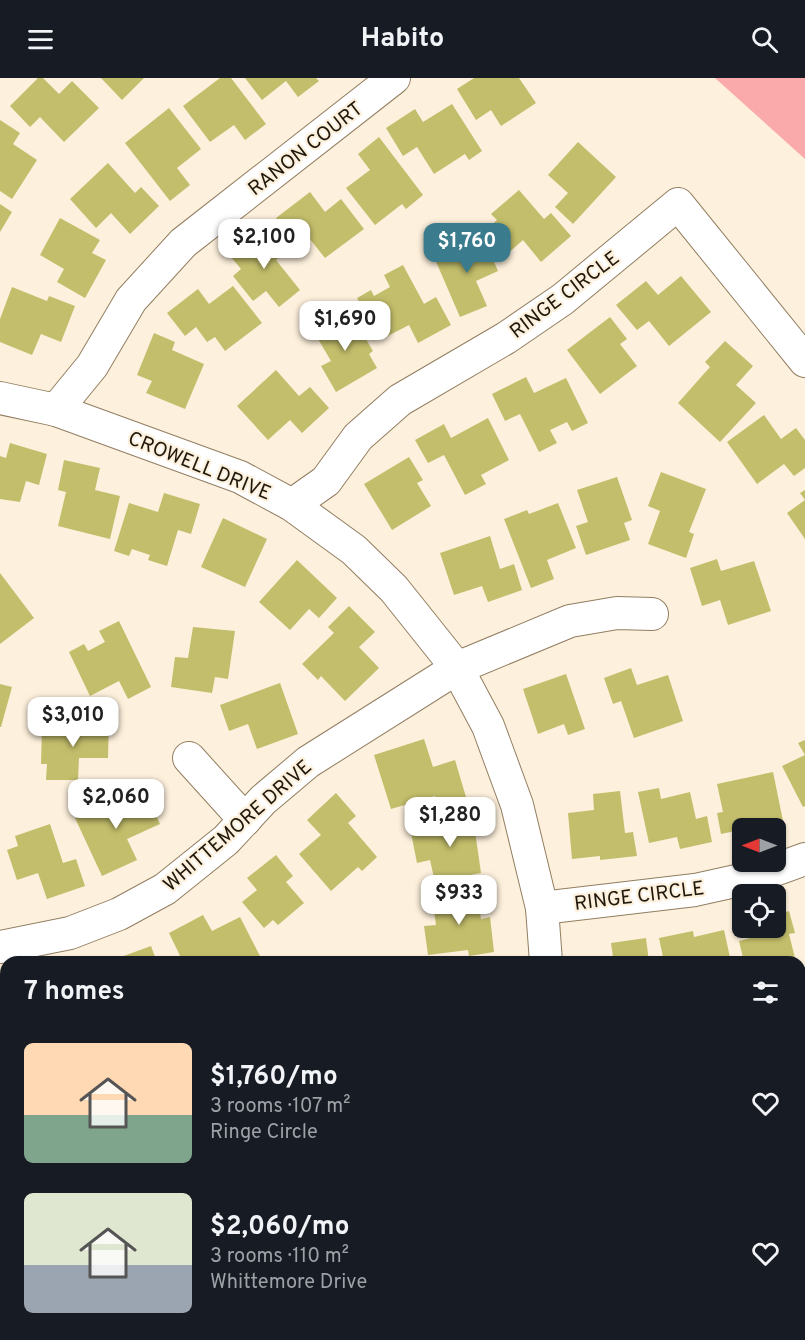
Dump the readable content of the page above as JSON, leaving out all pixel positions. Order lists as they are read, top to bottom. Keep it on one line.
{"streets":{"street":["RANON COURT","RINGE CIRCLE","CROWELL DRIVE","WHITTEMORE DRIVE"]},"crossings":[["RANON COURT","CROWELL DRIVE"],["RINGE CIRCLE","CROWELL DRIVE"],["CROWELL DRIVE","WHITTEMORE DRIVE"]],"north":"left","page":{"header":"Habito","price":["$2,100","$1,760","$1,690","$3,010","$2,060","$1,280","$933"],"heading":"7 homes","list":[{"name":"$1,760/mo","note":"3 rooms · 107 m² · Ringe Circle"},{"name":"$2,060/mo","note":"3 rooms · 110 m² · Whittemore Drive"}]}}
